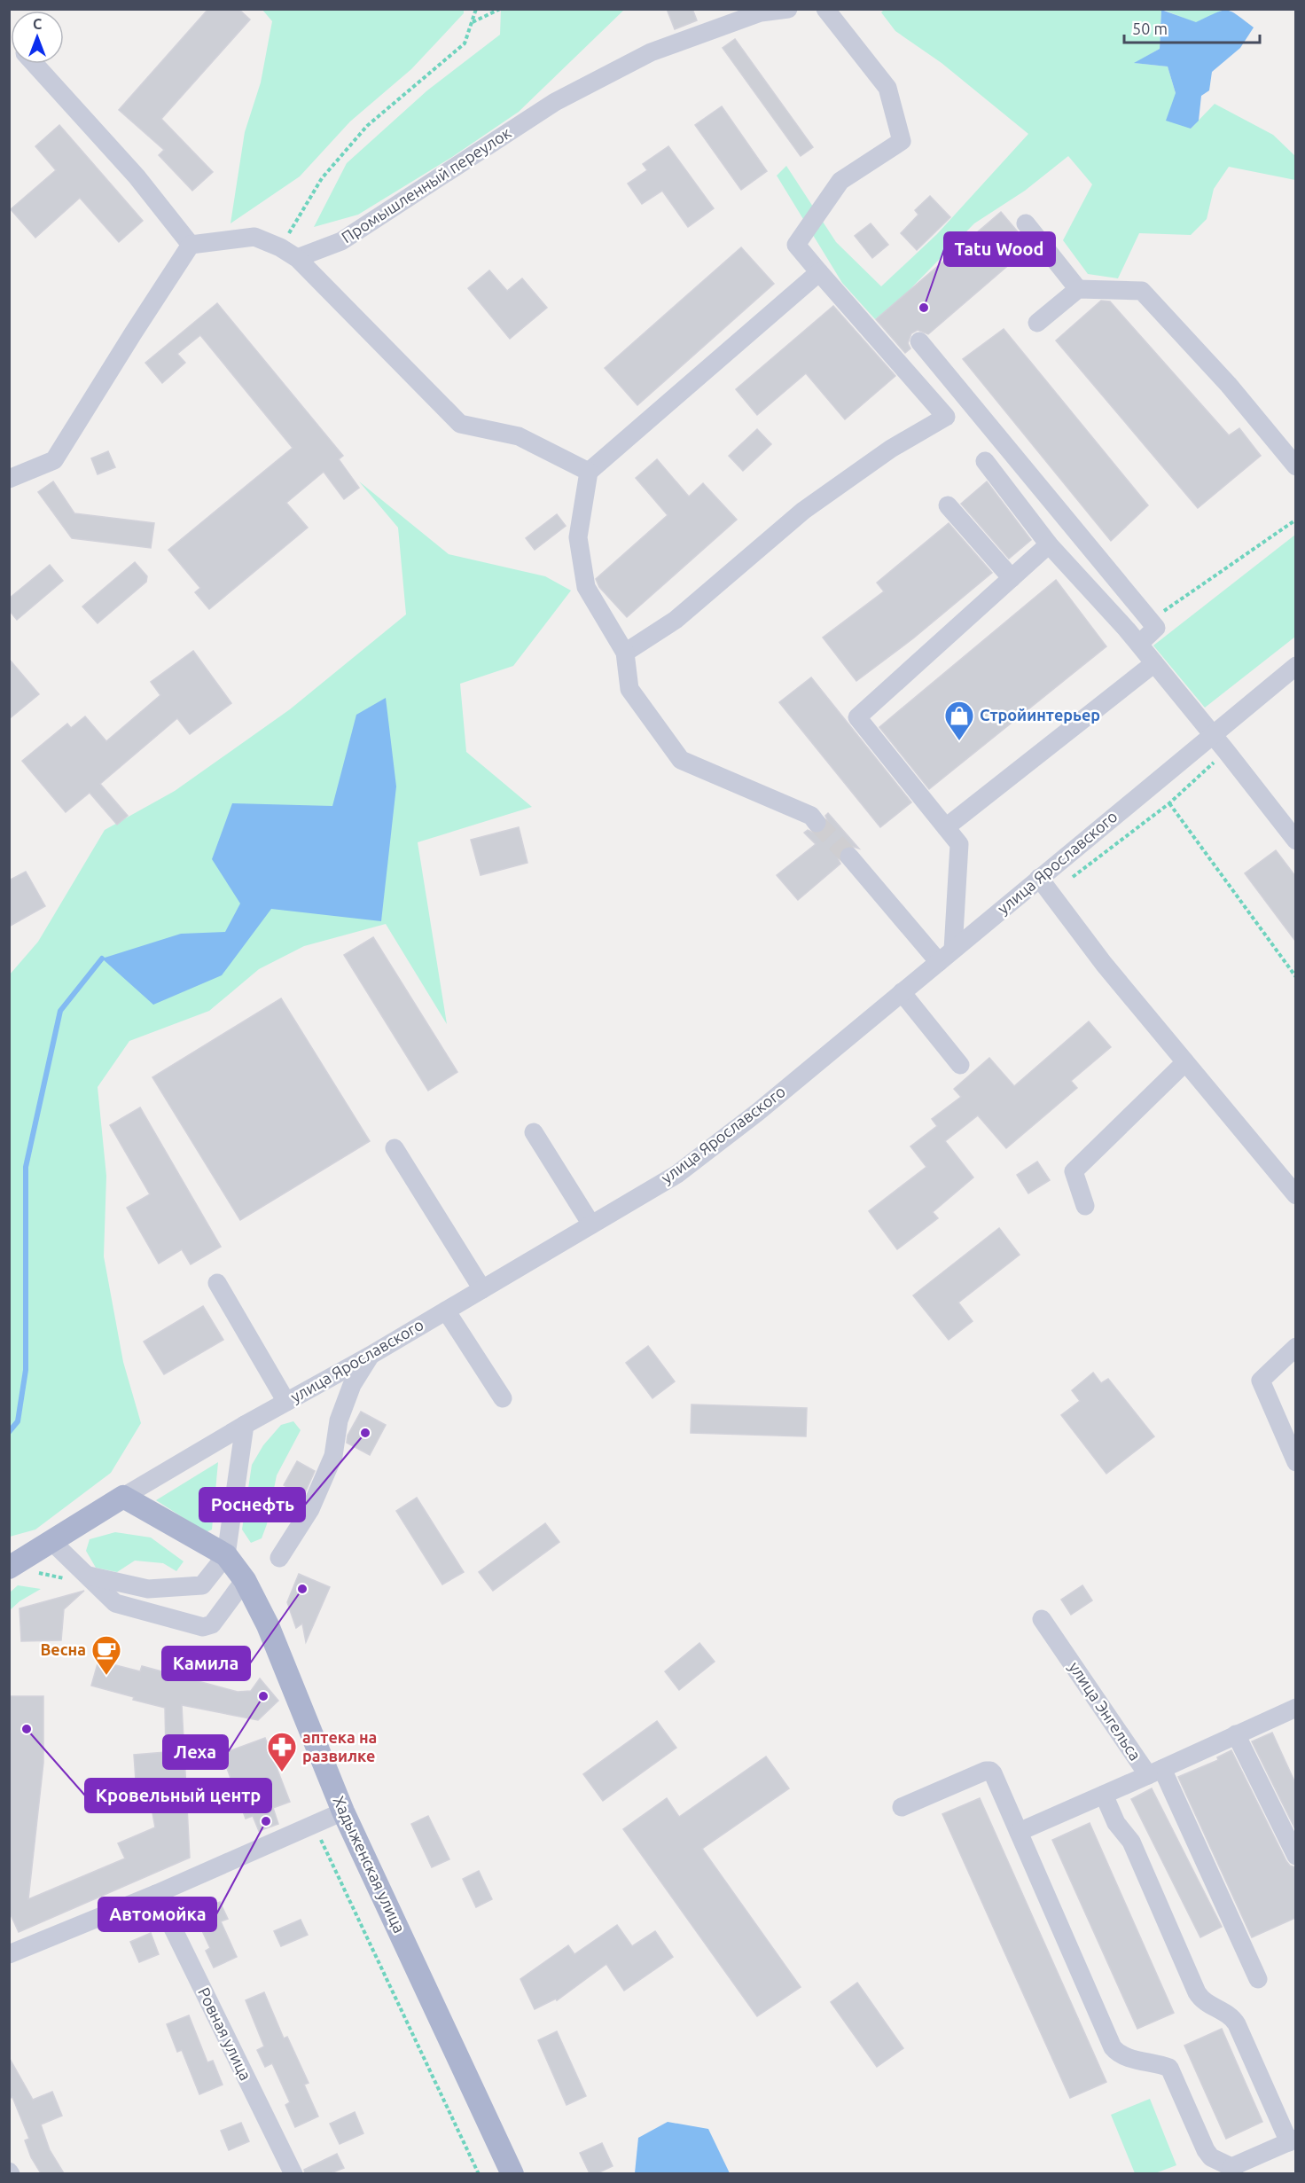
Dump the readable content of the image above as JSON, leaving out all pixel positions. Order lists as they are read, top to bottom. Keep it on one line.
{"streets":{"main road":["улица Ярославского","Хадыженская улица"],"street":["Промышленный переулок","улица Энгельса","Ровная улица"]},"crossings":[["улица Ярославского","Хадыженская улица"]],"places":{"other":["Tatu Wood","Роснефть","Камила","Леха","Кровельный центр","Автомойка"],"shop":["Стройинтерьер"],"cafe":["Весна"],"pharmacy":["аптека на развилке"]},"scale_bar":"50 m","north":"top"}
